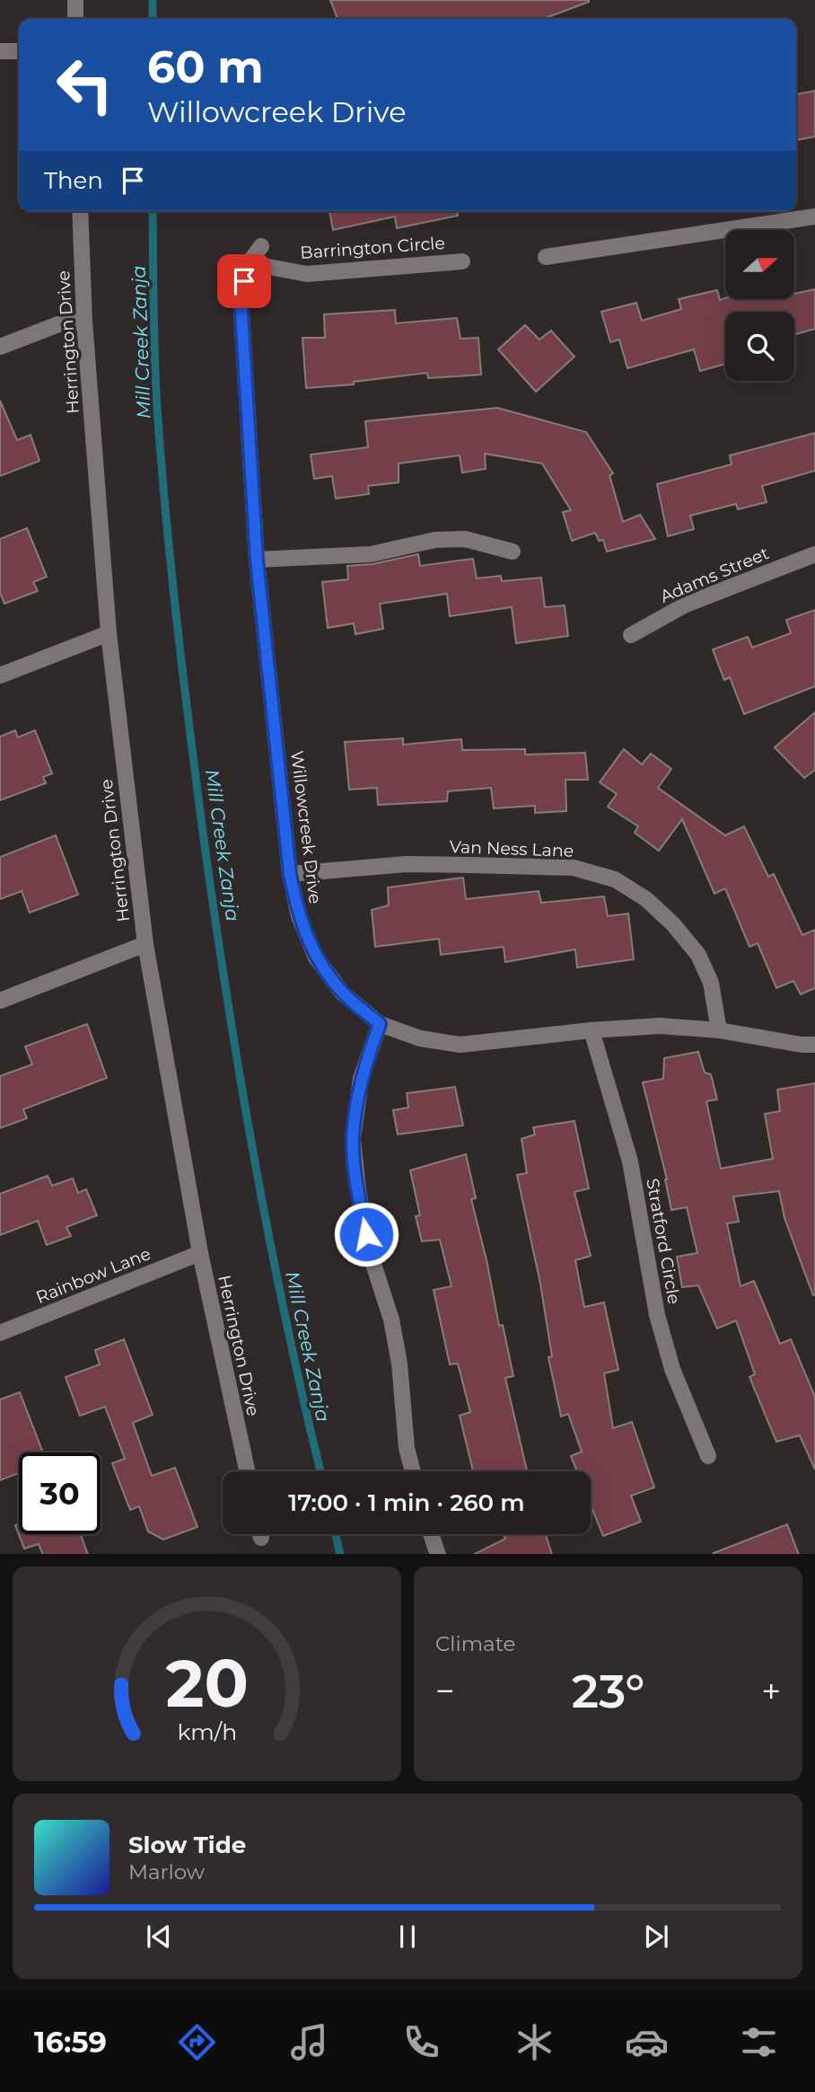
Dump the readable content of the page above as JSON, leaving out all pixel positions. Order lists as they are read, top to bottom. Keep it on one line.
{"streets":{"street":["Barrington Circle","Herrington Drive","Adams Street","Willowcreek Drive","Van Ness Lane","Stratford Circle","Rainbow Lane"]},"crossings":[["Barrington Circle","Willowcreek Drive"],["Herrington Drive","Rainbow Lane"],["Willowcreek Drive","Van Ness Lane"],["Willowcreek Drive","Stratford Circle"]],"water":["Mill Creek Zanja"],"north":"right","page":{"turn":["60 m","Willowcreek Drive"],"then":"Then","limit":"30","trip":"17:00 · 1 min · 260 m","tile":"Climate","heat":["−","23°","+"],"song":["Slow Tide","Marlow"],"tabs":"16:59","gauge":["20","km/h"]}}
